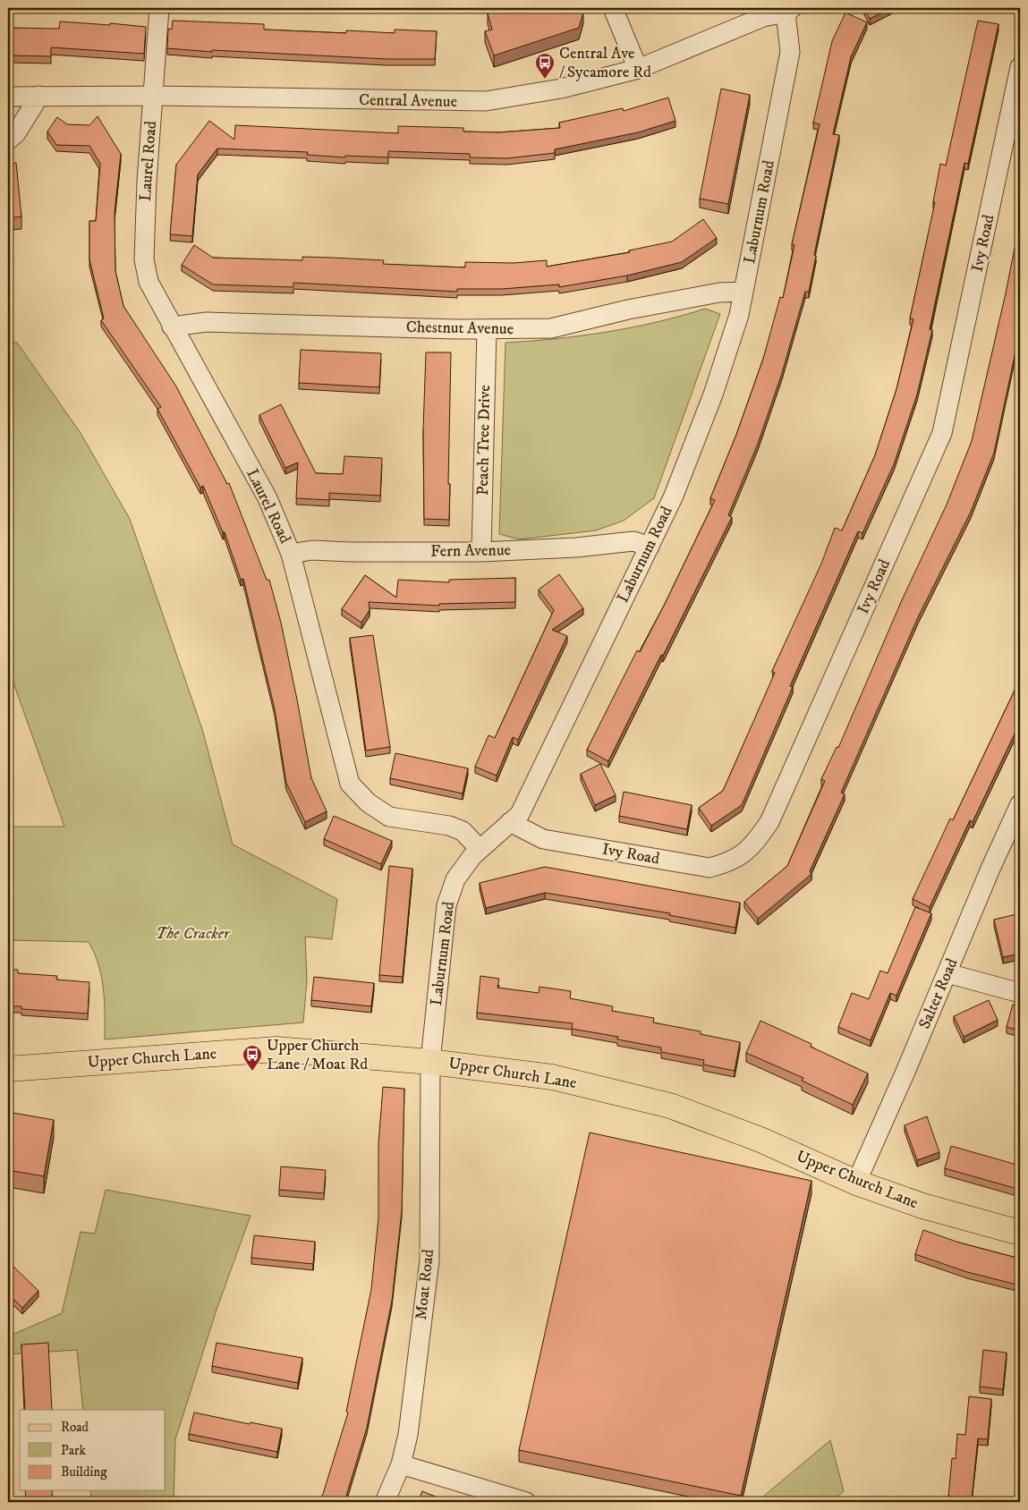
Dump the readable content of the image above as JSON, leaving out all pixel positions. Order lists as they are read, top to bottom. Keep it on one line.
{"streets":{"main road":["Upper Church Lane"],"street":["Central Avenue","Laurel Road","Laburnum Road","Ivy Road","Chestnut Avenue","Peach Tree Drive","Fern Avenue","Salter Road","Moat Road"]},"crossings":[["Central Avenue","Laurel Road"],["Central Avenue","Laburnum Road"],["Laurel Road","Laburnum Road"],["Laurel Road","Chestnut Avenue"],["Laurel Road","Fern Avenue"],["Laburnum Road","Ivy Road"],["Laburnum Road","Chestnut Avenue"],["Laburnum Road","Fern Avenue"],["Laburnum Road","Upper Church Lane"],["Laburnum Road","Moat Road"],["Chestnut Avenue","Peach Tree Drive"],["Peach Tree Drive","Fern Avenue"],["Salter Road","Upper Church Lane"],["Upper Church Lane","Moat Road"]],"parks":["The Cracker"],"places":{"bus stop":["Central Ave / Sycamore Rd","Upper Church Lane / Moat Rd"]},"legend":["Road","Park","Building"]}
